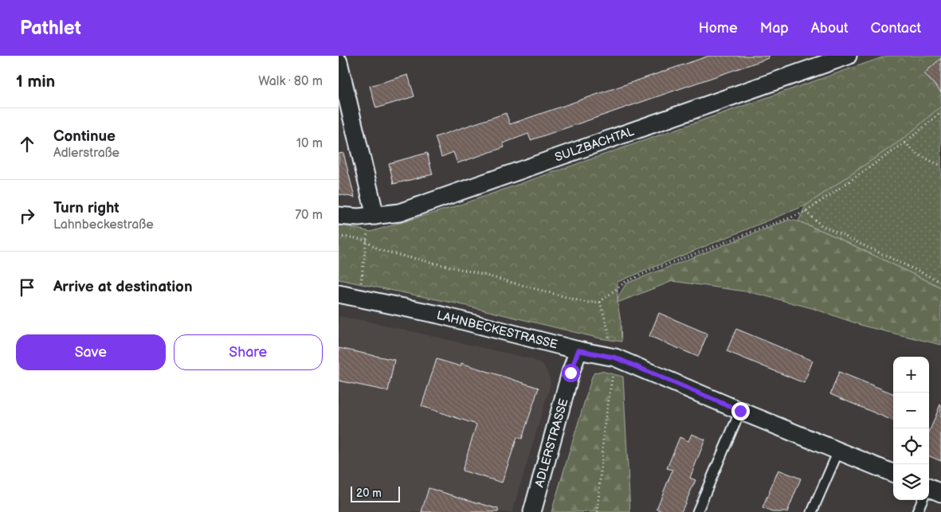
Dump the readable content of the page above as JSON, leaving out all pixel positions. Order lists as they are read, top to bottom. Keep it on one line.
{"streets":{"street":["SULZBACHTAL","LAHNBECKESTRASSE","ADLERSTRASSE"]},"crossings":[["LAHNBECKESTRASSE","ADLERSTRASSE"]],"scale_bar":"20 m","page":{"header":"Pathlet","nav":["Home","Map","About","Contact"],"heading":["1 min","Walk · 80 m"],"list":[["Continue","Adlerstraße","10 m"],["Turn right","Lahnbeckestraße","70 m"],"Arrive at destination"],"buttons":["Save","Share"],"map_buttons":["+","−"],"scale":"20 m"}}
